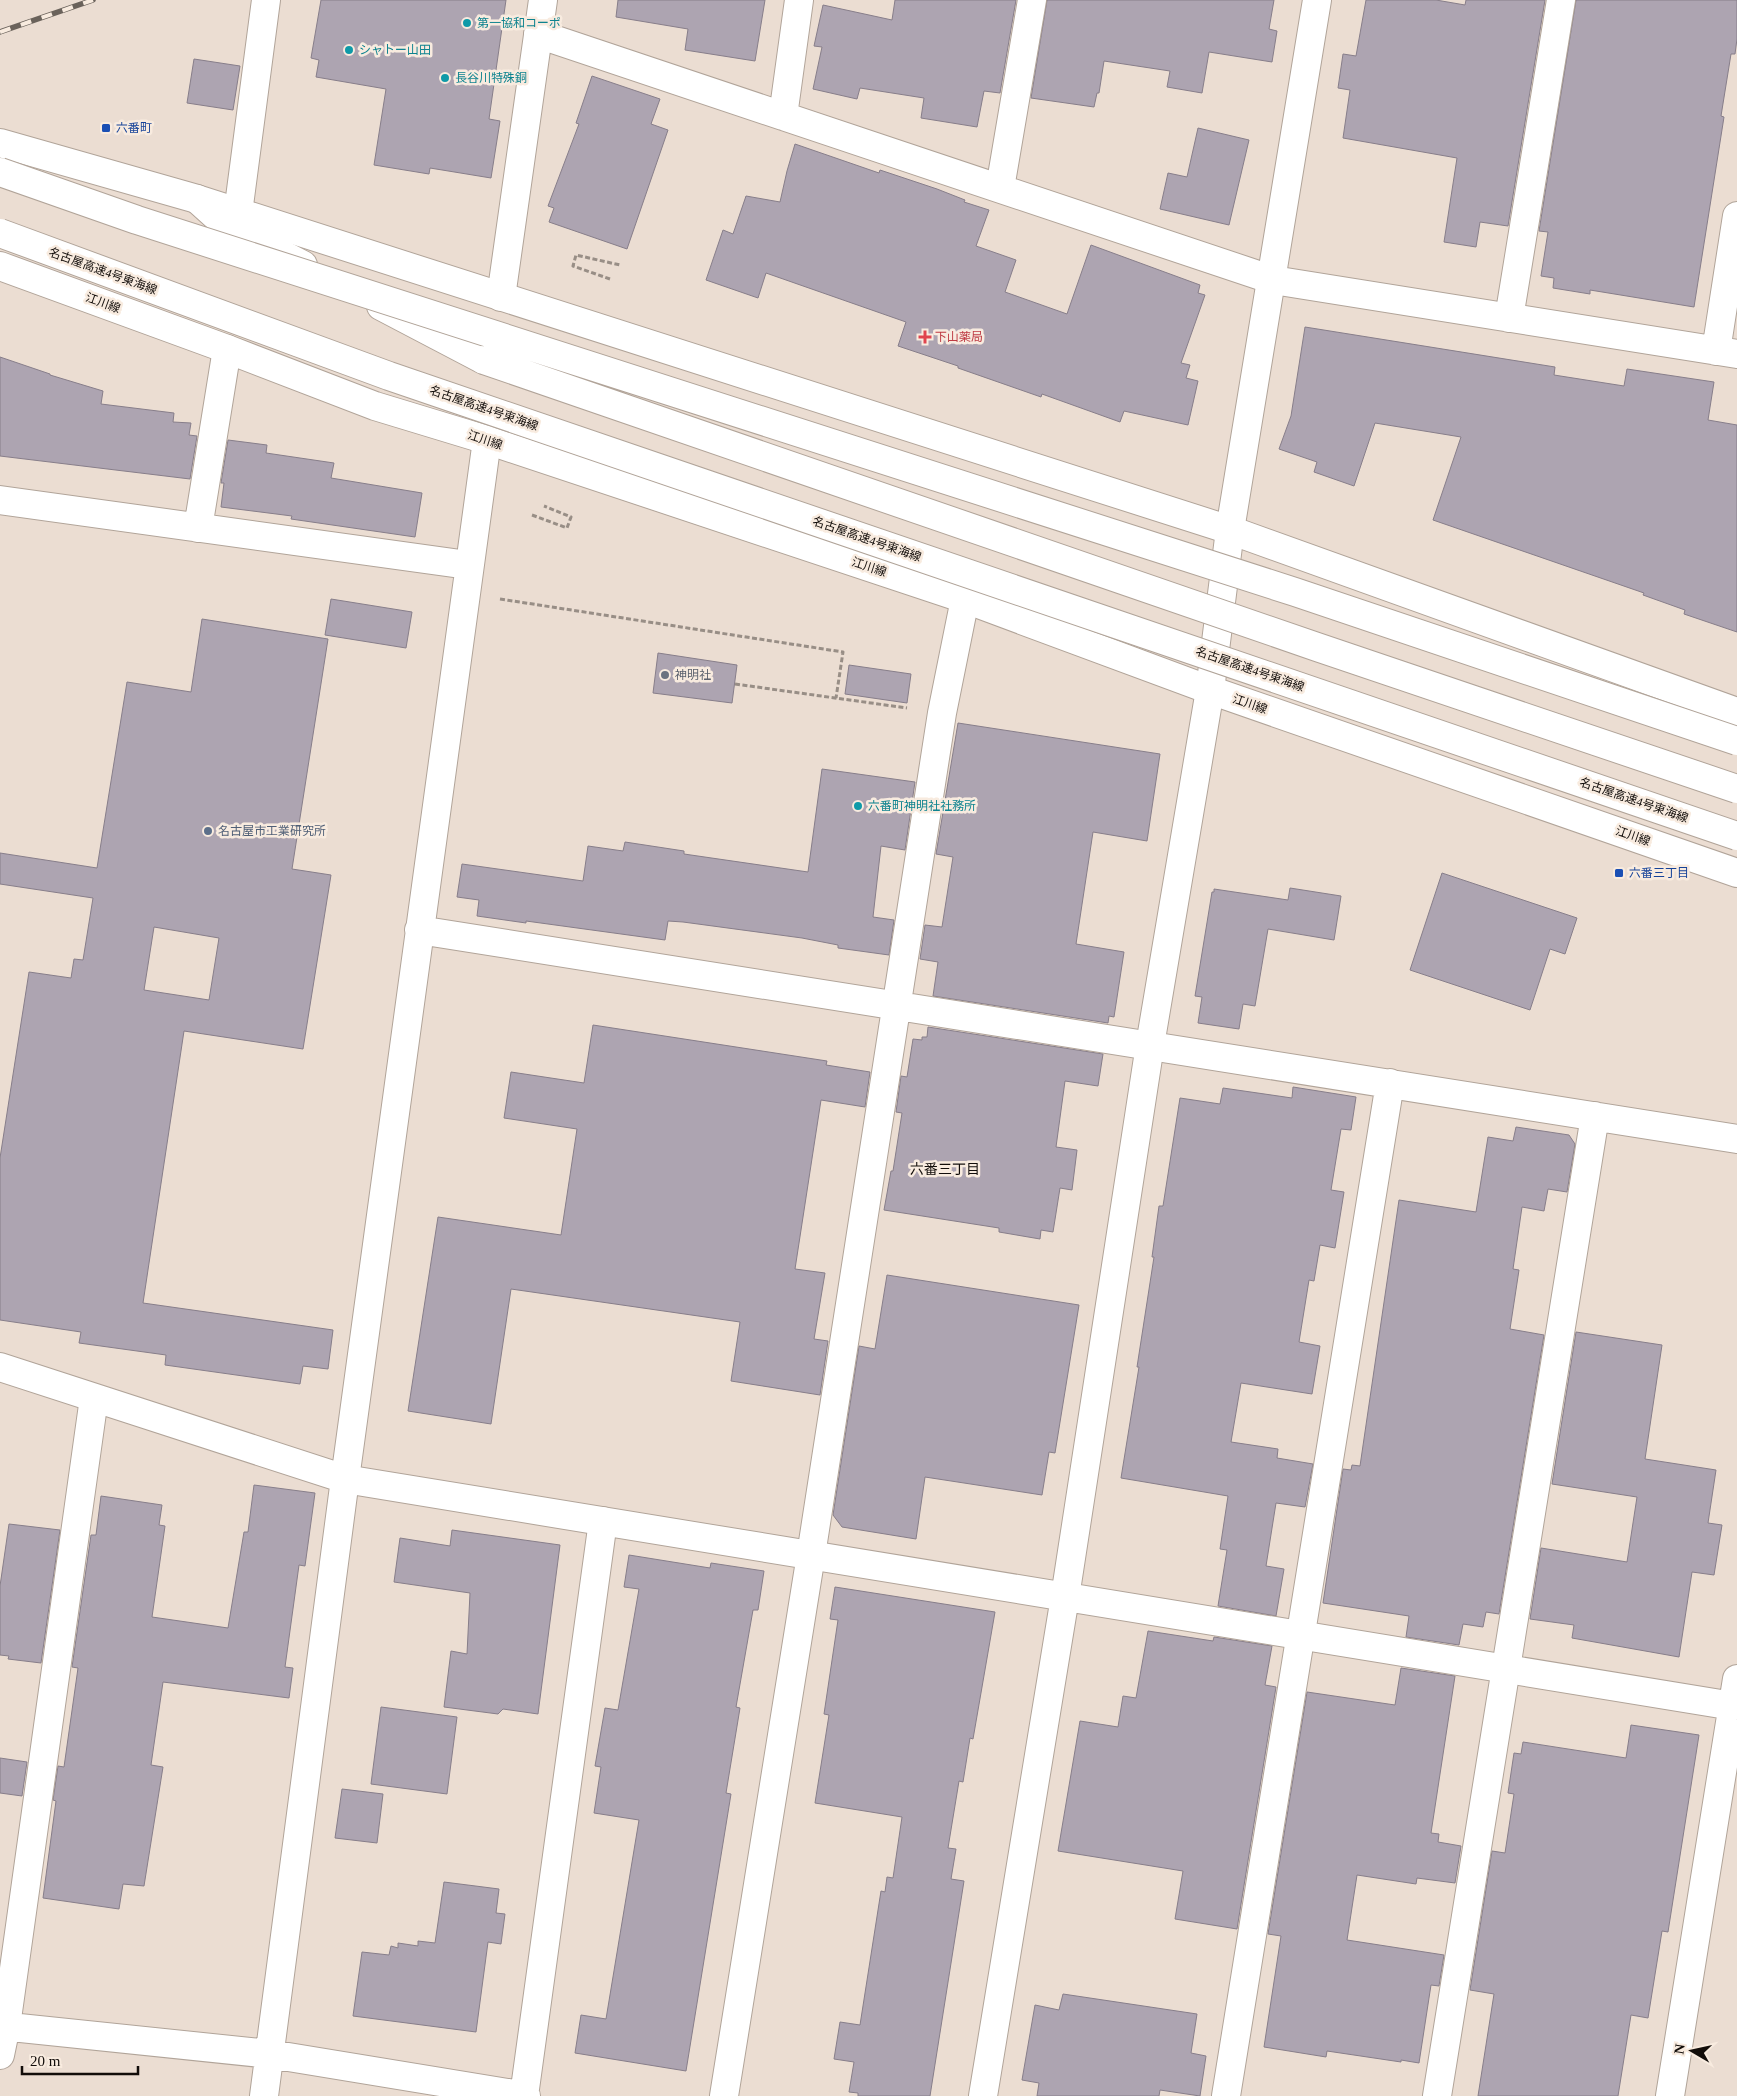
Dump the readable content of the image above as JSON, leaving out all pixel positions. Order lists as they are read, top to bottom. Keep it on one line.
{"streets":{"main road":["名古屋高速4号東海線","江川線"]},"districts":["六番三丁目"],"places":{"other":["第一協和コーポ","シャトー山田","長谷川特殊銅","神明社","六番町神明社社務所","名古屋市工業研究所"],"transit":["六番町","六番三丁目"],"health":["下山薬局"]},"scale_bar":"20 m","north":"left"}
